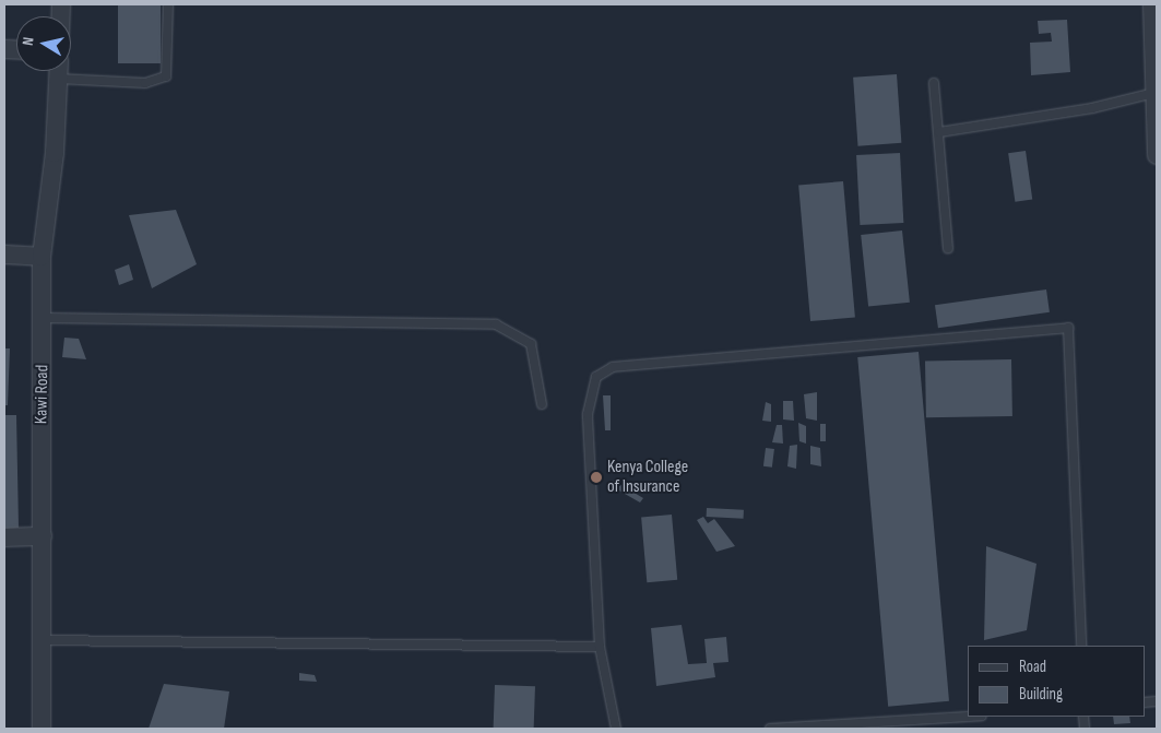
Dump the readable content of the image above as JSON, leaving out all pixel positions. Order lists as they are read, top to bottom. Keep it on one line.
{"streets":{"street":["Kawi Road"]},"places":["Kenya College of Insurance"],"legend":["Road","Building"],"north":"left"}
